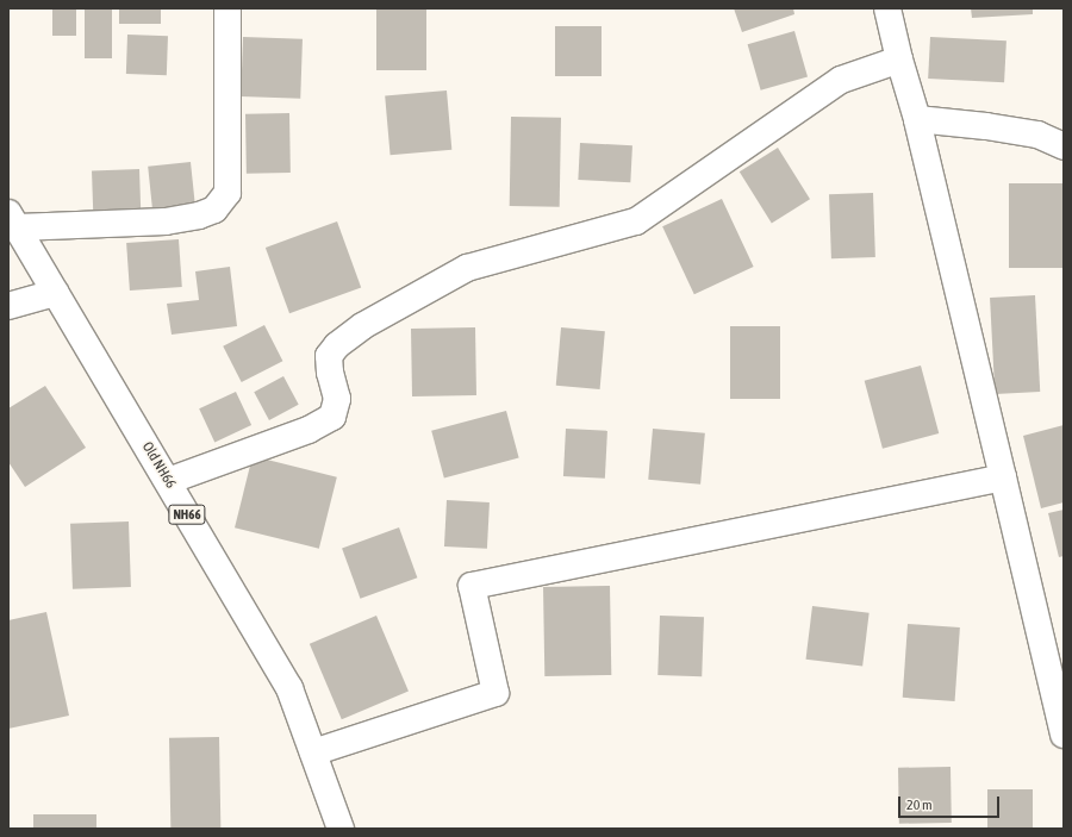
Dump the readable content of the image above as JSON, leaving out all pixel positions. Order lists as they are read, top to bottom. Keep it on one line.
{"streets":{"street":["Old NH66","NH66"]},"scale_bar":"20 m"}
